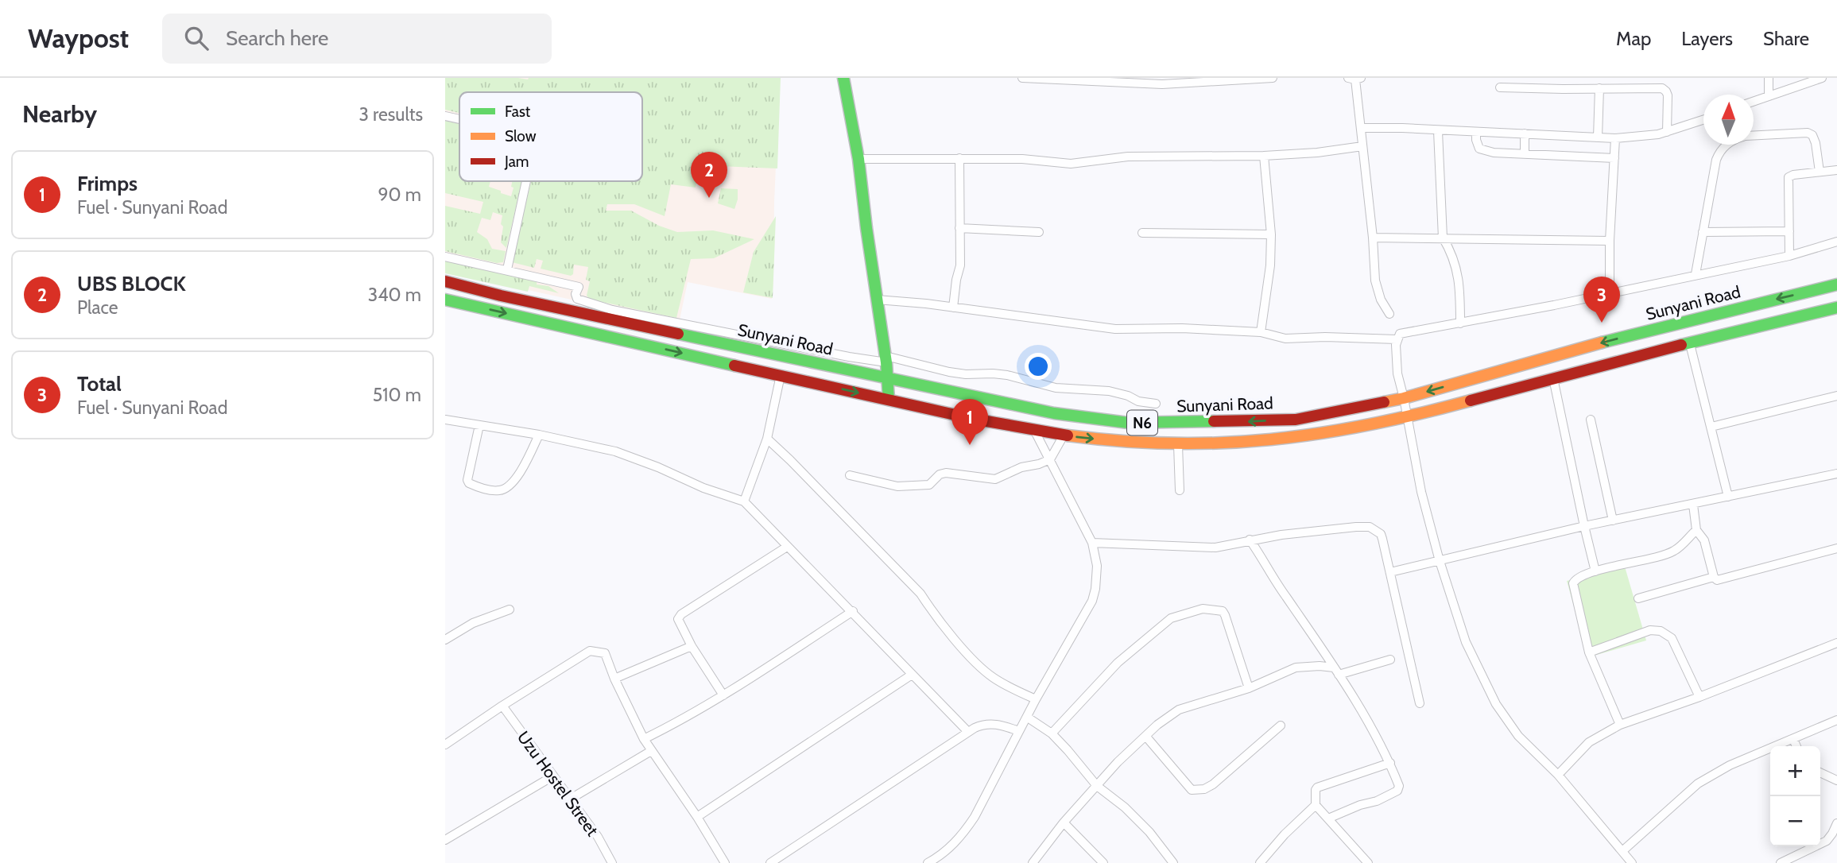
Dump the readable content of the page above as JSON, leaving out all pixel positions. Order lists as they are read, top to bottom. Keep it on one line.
{"streets":{"main road":["Sunyani Road","N6"],"street":["Uzu Hostel Street"]},"legend":["Fast","Slow","Jam"],"north":"top","page":{"header":"Waypost","search":"Search here","nav":["Map","Layers","Share"],"heading":["Nearby","3 results"],"list":[{"mark":"1","name":"Frimps","note":"Fuel · Sunyani Road","value":"90 m"},{"mark":"2","name":"UBS BLOCK","note":"Place","value":"340 m"},{"mark":"3","name":"Total","note":"Fuel · Sunyani Road","value":"510 m"}],"pins":["2","3","1"],"map_buttons":["+","−"]}}
